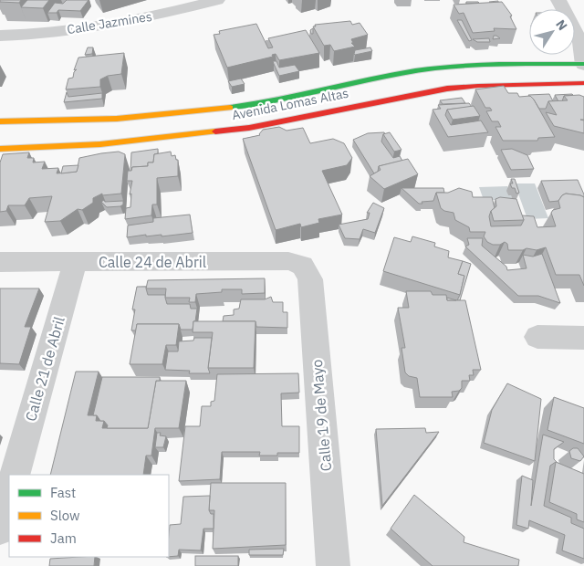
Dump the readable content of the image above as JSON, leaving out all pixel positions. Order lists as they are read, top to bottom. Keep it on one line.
{"streets":{"main road":["Avenida Lomas Altas"],"street":["Calle Jazmines","Calle 24 de Abril","Calle 21 de Abril","Calle 19 de Mayo"]},"crossings":[["Calle 24 de Abril","Calle 21 de Abril"],["Calle 24 de Abril","Calle 19 de Mayo"]],"legend":["Fast","Slow","Jam"],"north":"top right"}
